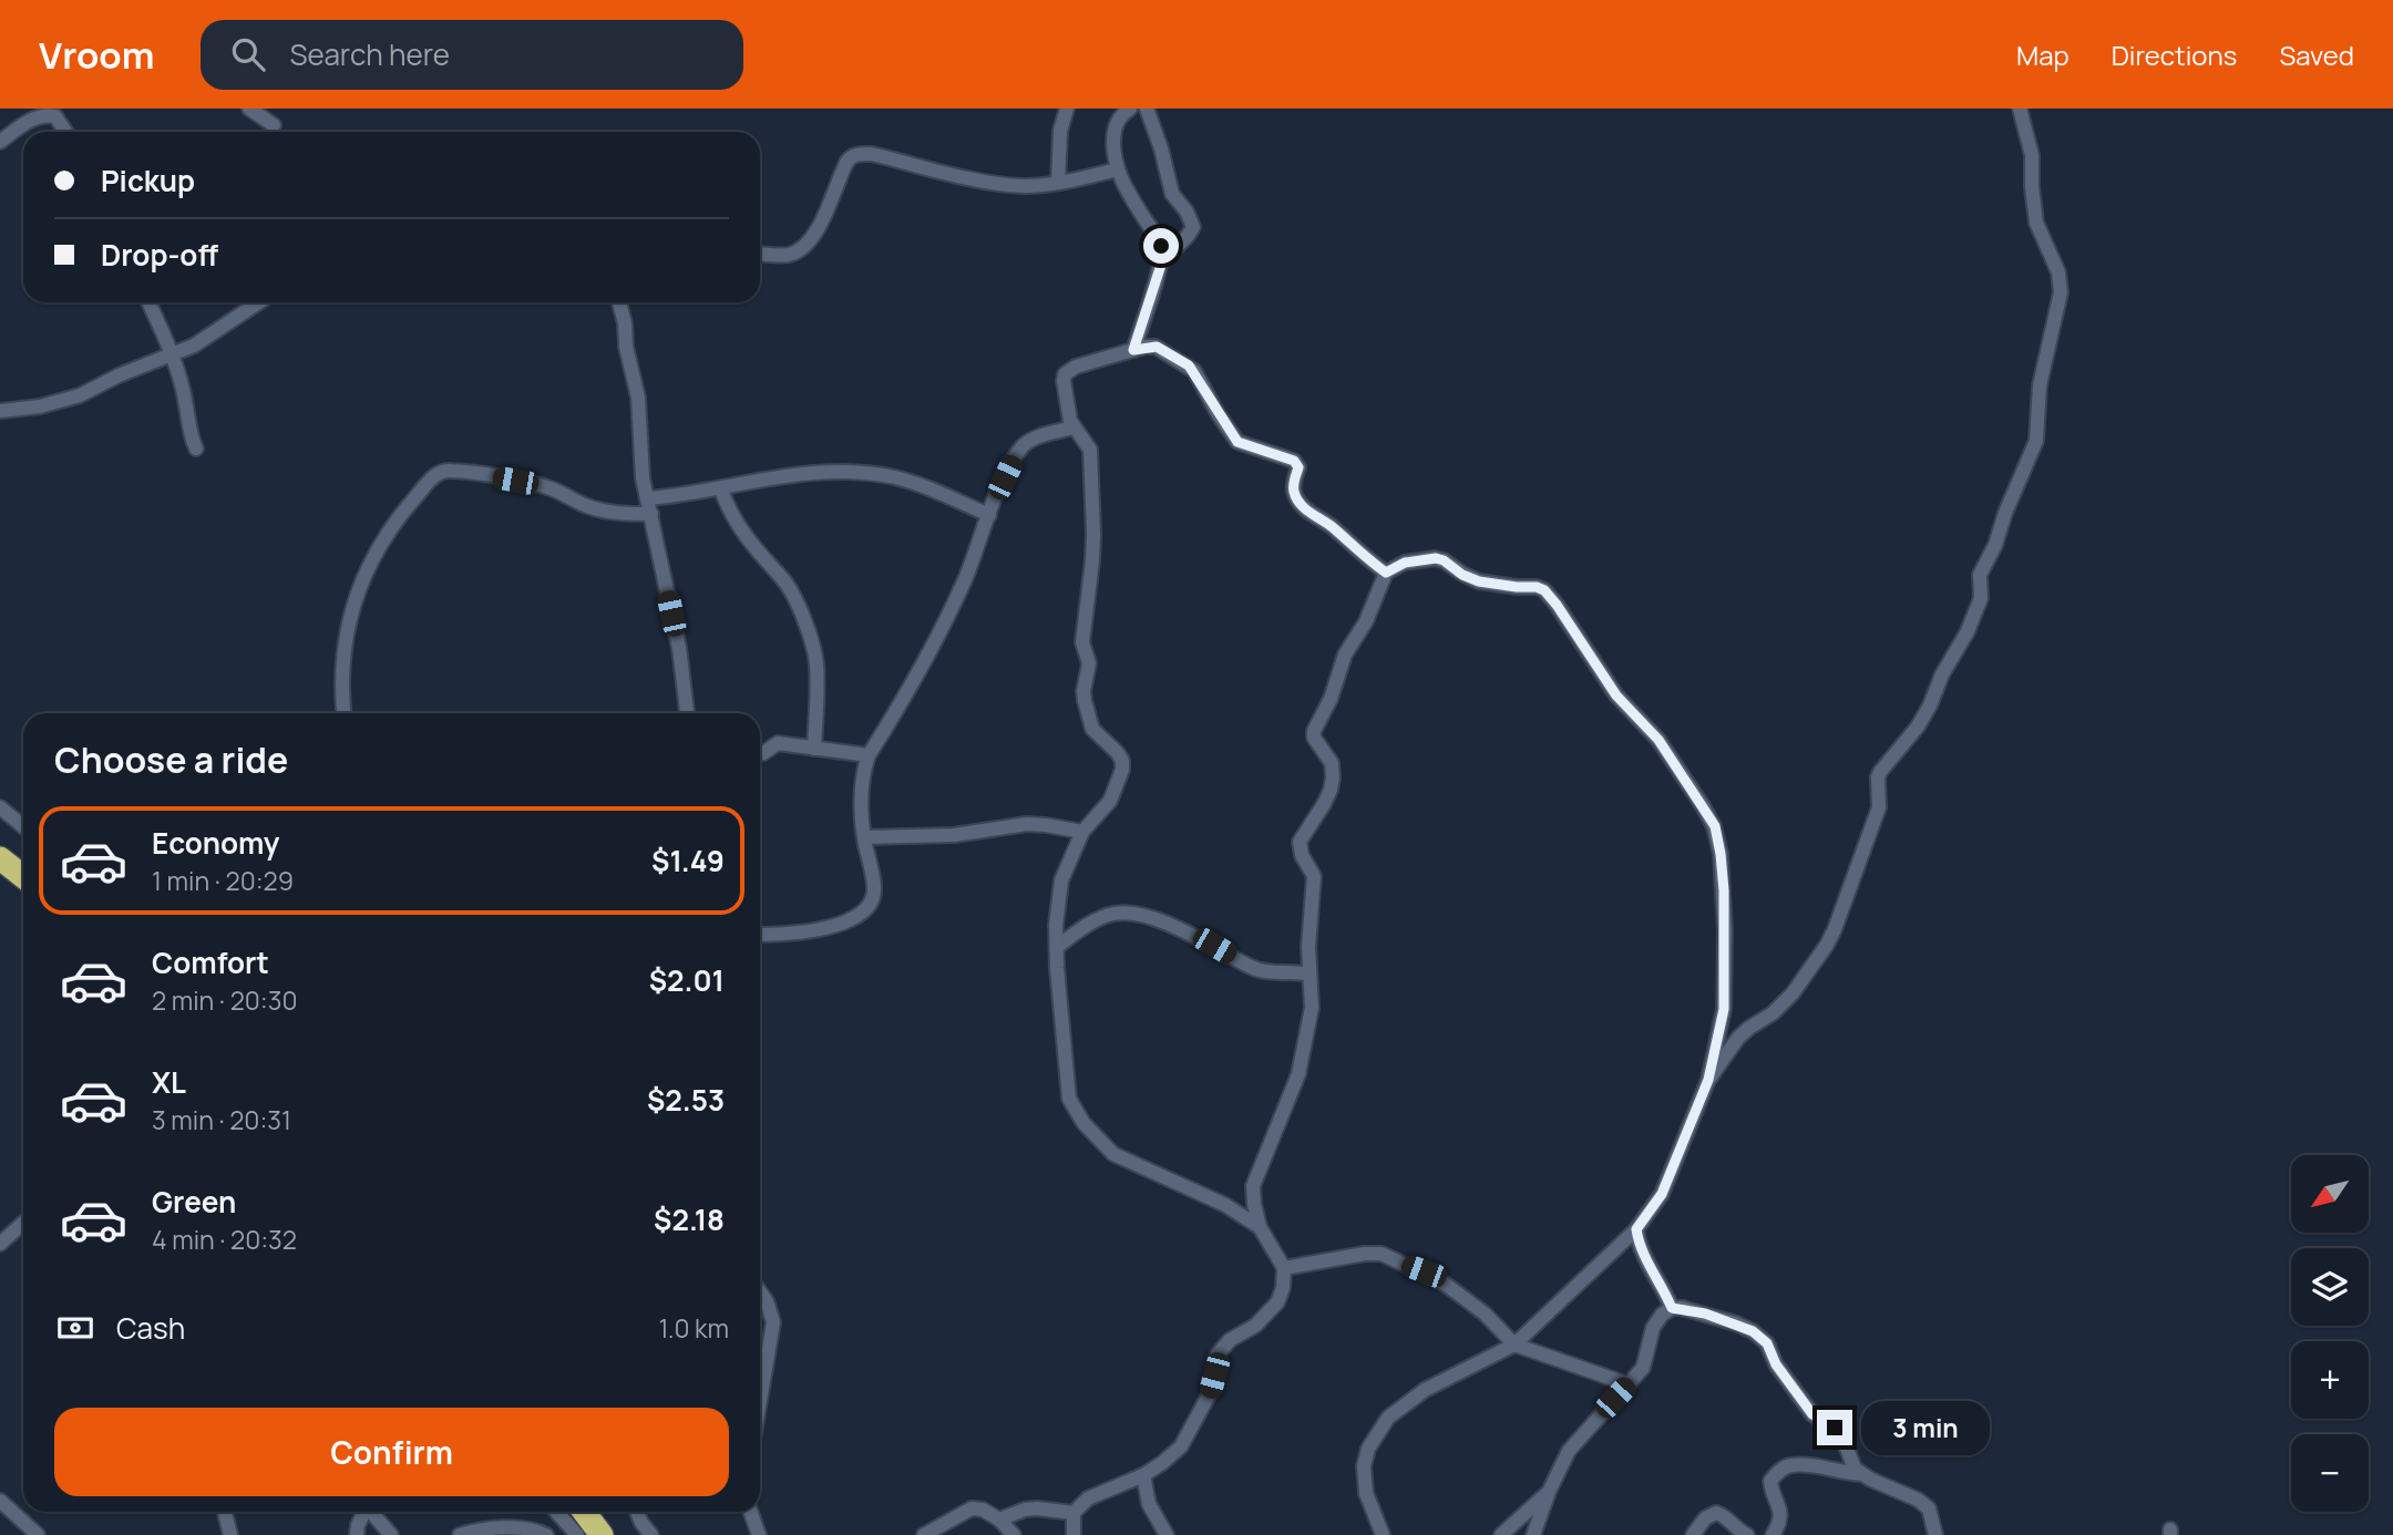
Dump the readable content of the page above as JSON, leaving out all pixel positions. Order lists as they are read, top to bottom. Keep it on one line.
{"north":"bottom left","page":{"header":"Vroom","search":"Search here","nav":["Map","Directions","Saved"],"banner":["Pickup","Drop-off"],"heading":"Choose a ride","list":[{"name":"Economy","note":"1 min · 20:29","value":"$1.49"},{"name":"Comfort","note":"2 min · 20:30","value":"$2.01"},{"name":"XL","note":"3 min · 20:31","value":"$2.53"},{"name":"Green","note":"4 min · 20:32","value":"$2.18"}],"map_buttons":["+","−"],"pay":["Cash","1.0 km"],"buttons":"Confirm","bubble":"3 min"}}
